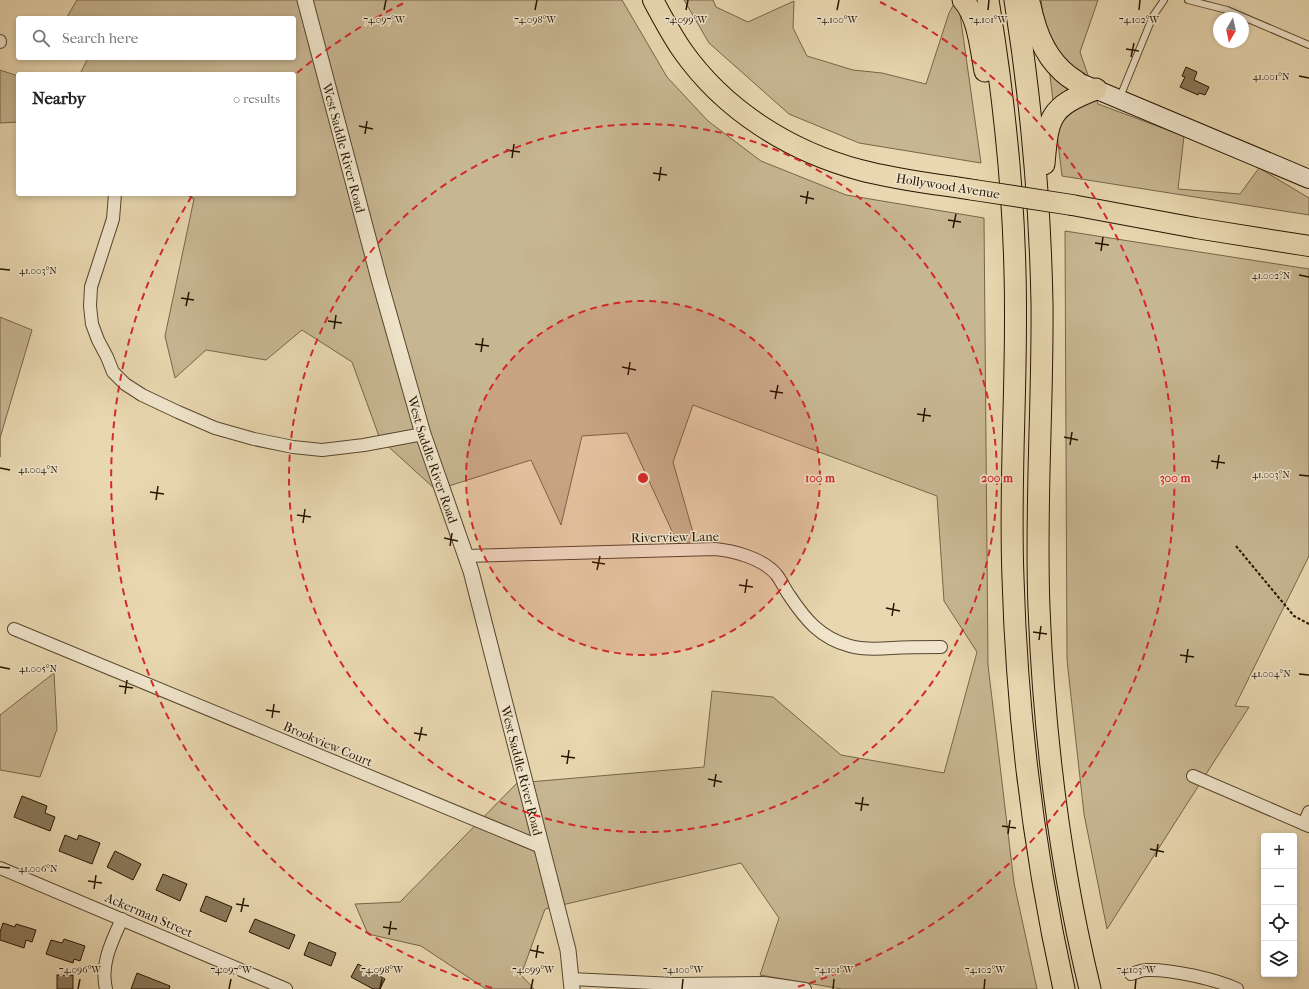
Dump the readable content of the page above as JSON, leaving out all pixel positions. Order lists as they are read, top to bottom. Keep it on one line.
{"streets":{"main road":["Hollywood Avenue"],"street":["West Saddle River Road","Riverview Lane","Brookview Court","Ackerman Street"]},"crossings":[["West Saddle River Road","Riverview Lane"],["West Saddle River Road","Brookview Court"]],"north":"bottom","page":{"search":"Search here","heading":["Nearby","0 results"],"map_buttons":["+","−"]},"coordinates":["74.097°W","74.098°W","74.099°W","74.100°W","74.101°W","74.102°W","41.001°N","41.003°N","41.002°N","41.004°N","41.005°N","41.006°N","74.096°W","74.103°W"],"rings":["100 m","200 m","300 m"]}
